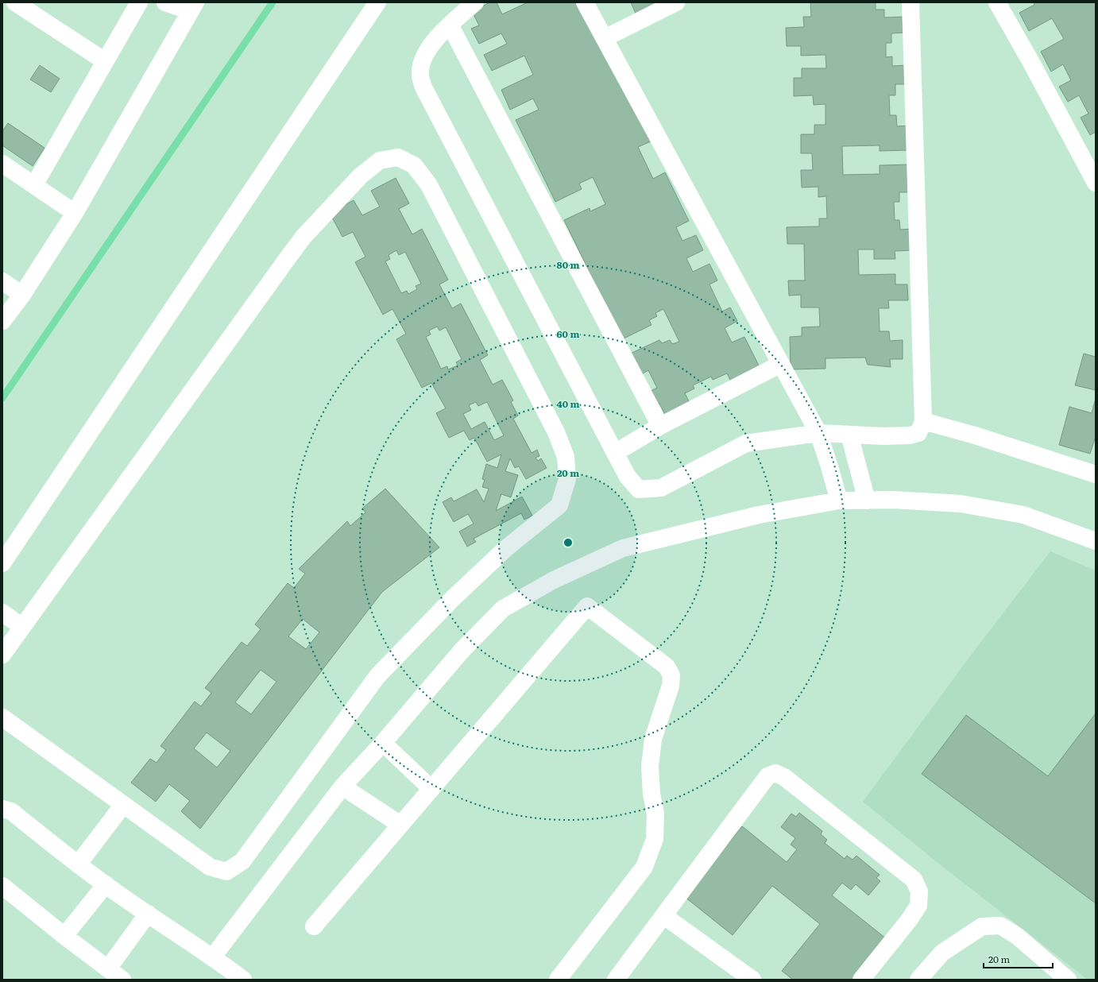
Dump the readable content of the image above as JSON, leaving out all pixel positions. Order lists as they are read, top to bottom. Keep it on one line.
{"scale_bar":"20 m","rings":["80 m","60 m","40 m","20 m"]}
